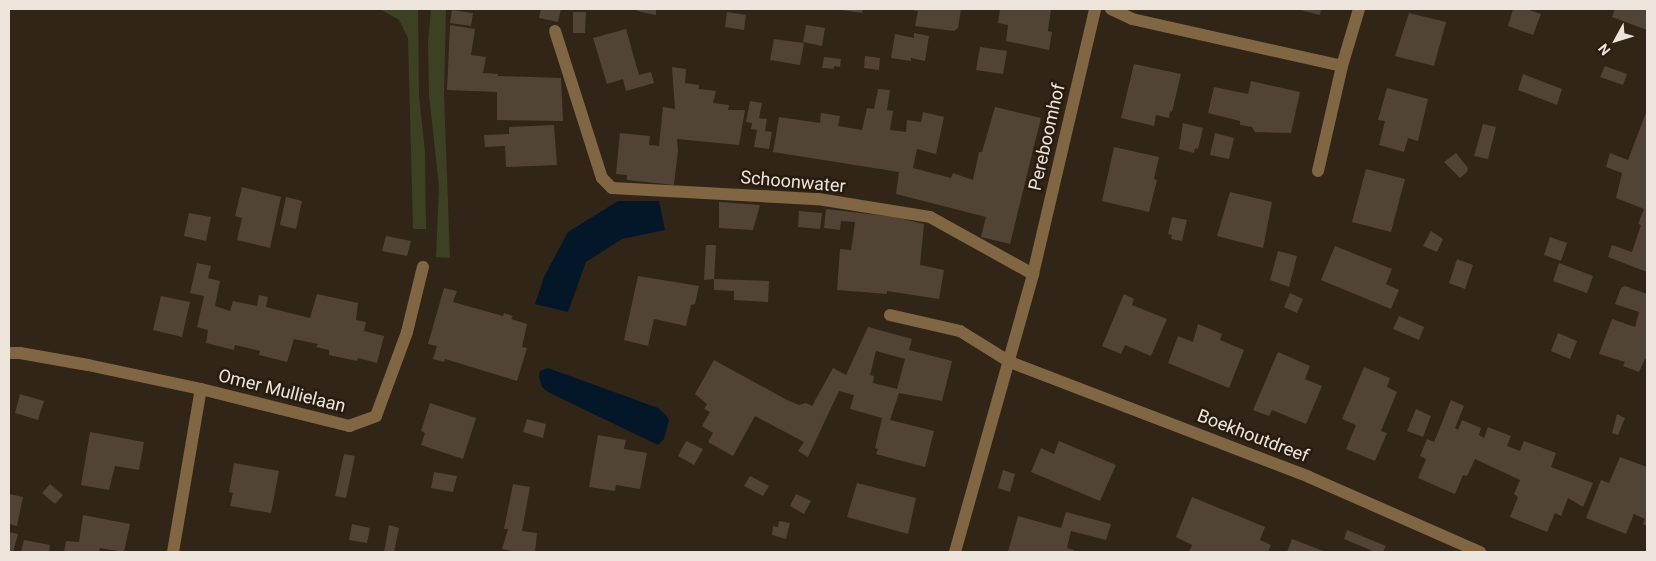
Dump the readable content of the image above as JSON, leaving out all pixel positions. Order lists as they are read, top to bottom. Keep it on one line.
{"streets":{"street":["Pereboomhof","Schoonwater","Omer Mullielaan","Boekhoutdreef"]},"crossings":[["Pereboomhof","Schoonwater"]],"north":"bottom left"}
